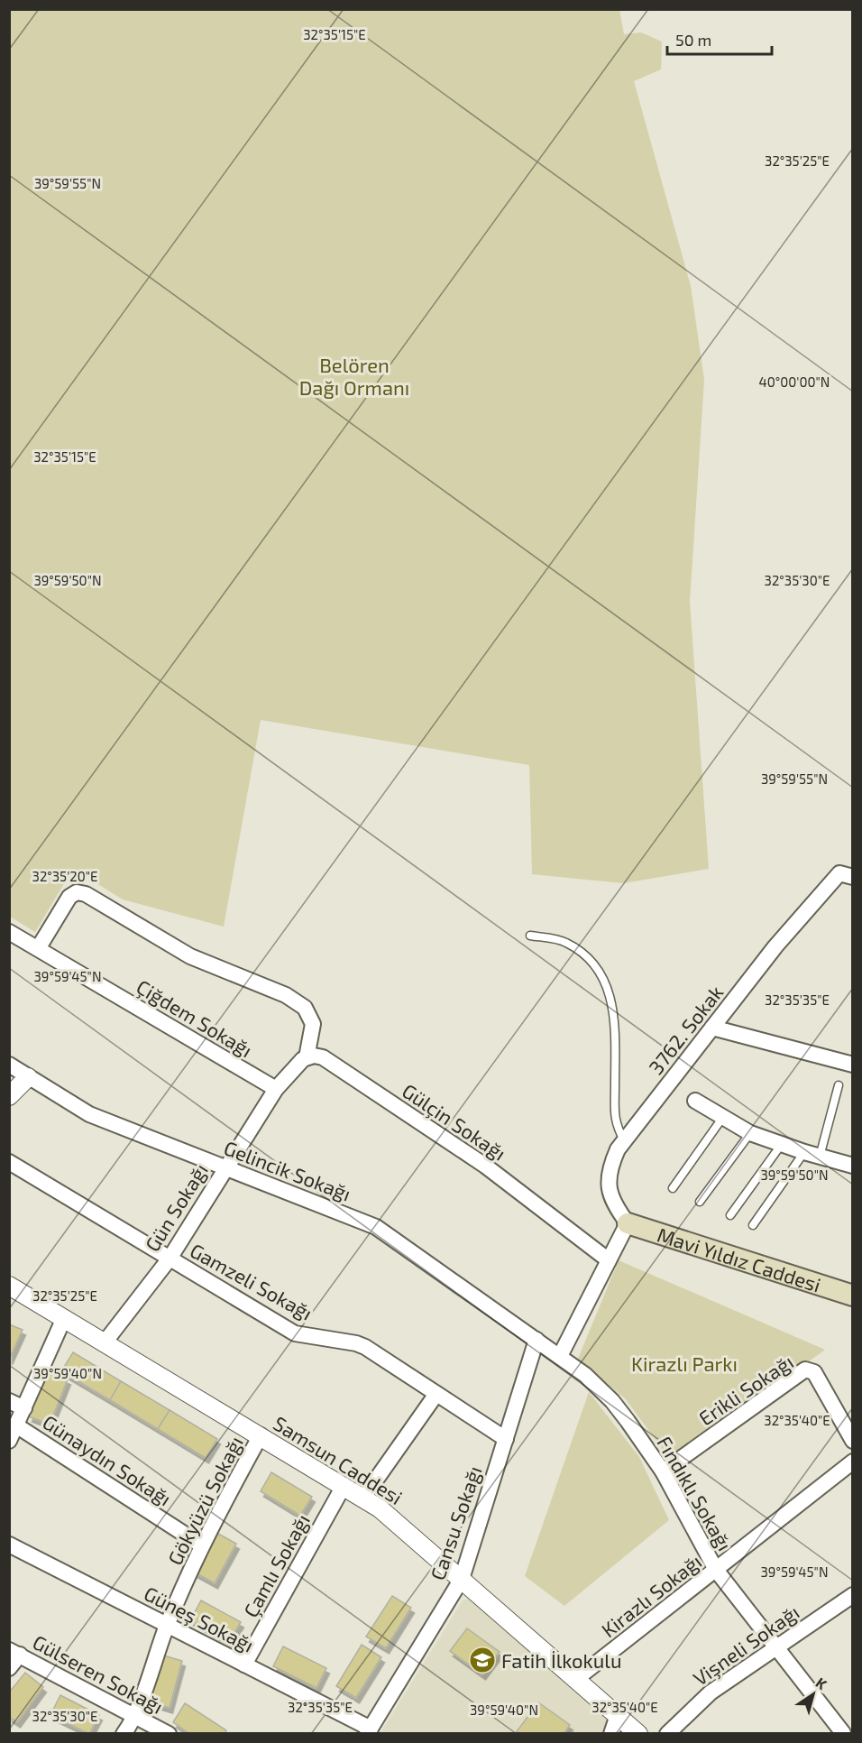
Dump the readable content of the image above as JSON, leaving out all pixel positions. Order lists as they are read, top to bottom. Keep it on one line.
{"streets":{"main road":["Mavi Yıldız Caddesi"],"street":["Çiğdem Sokağı","3762. Sokak","Gülçin Sokağı","Gelincik Sokağı","Gün Sokağı","Gamzeli Sokağı","Erikli Sokağı","Günaydın Sokağı","Samsun Caddesi","Fındıklı Sokağı","Gökyüzü Sokağı","Cansu Sokağı","Çamlı Sokağı","Kirazlı Sokağı","Güneş Sokağı","Vişneli Sokağı","Gülseren Sokağı"]},"crossings":[["Çiğdem Sokağı","Gün Sokağı"],["3762. Sokak","Mavi Yıldız Caddesi"],["Gelincik Sokağı","Gün Sokağı"],["Gelincik Sokağı","Fındıklı Sokağı"],["Gelincik Sokağı","Cansu Sokağı"],["Gün Sokağı","Gamzeli Sokağı"],["Gün Sokağı","Samsun Caddesi"],["Gamzeli Sokağı","Cansu Sokağı"],["Erikli Sokağı","Fındıklı Sokağı"],["Günaydın Sokağı","Gökyüzü Sokağı"],["Samsun Caddesi","Gökyüzü Sokağı"],["Samsun Caddesi","Cansu Sokağı"],["Samsun Caddesi","Çamlı Sokağı"],["Samsun Caddesi","Kirazlı Sokağı"],["Fındıklı Sokağı","Cansu Sokağı"],["Fındıklı Sokağı","Kirazlı Sokağı"],["Fındıklı Sokağı","Vişneli Sokağı"],["Gökyüzü Sokağı","Güneş Sokağı"],["Gökyüzü Sokağı","Gülseren Sokağı"],["Cansu Sokağı","Güneş Sokağı"],["Çamlı Sokağı","Güneş Sokağı"]],"parks":["Belören Dağı Ormanı","Kirazlı Parkı"],"places":{"school or university":["Fatih İlkokulu"]},"scale_bar":"50 m","north":"top right","coordinates":["32°35'15\"E","32°35'25\"E","39°59'55\"N","40°00'00\"N","39°59'50\"N","32°35'30\"E","32°35'20\"E","39°59'45\"N","32°35'35\"E","39°59'40\"N","32°35'40\"E"]}
